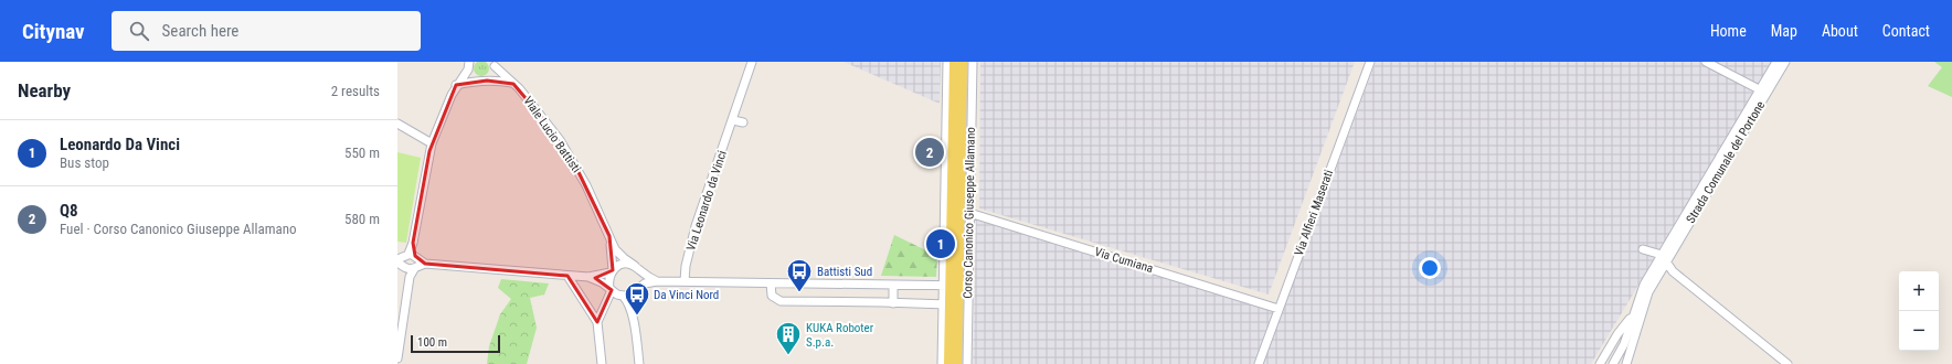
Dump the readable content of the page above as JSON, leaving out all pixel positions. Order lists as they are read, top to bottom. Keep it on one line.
{"streets":{"main road":["Corso Canonico Giuseppe Allamano"],"street":["Viale Lucio Battisti","Strada Comunale del Portone","Via Leonardo da Vinci","Via Alfieri Maserati","Via Cumiana"]},"crossings":[["Corso Canonico Giuseppe Allamano","Via Cumiana"],["Via Alfieri Maserati","Via Cumiana"]],"places":{"bus stop":["Battisti Sud","Da Vinci Nord"],"building":["KUKA Roboter S.p.a."]},"scale_bar":"100 m","page":{"header":"Citynav","search":"Search here","nav":["Home","Map","About","Contact"],"heading":["Nearby","2 results"],"list":[{"mark":"1","name":"Leonardo Da Vinci","note":"Bus stop","value":"550 m"},{"mark":"2","name":"Q8","note":"Fuel · Corso Canonico Giuseppe Allamano","value":"580 m"}],"pins":["2","1"],"map_buttons":["+","−"],"scale":"100 m"}}
